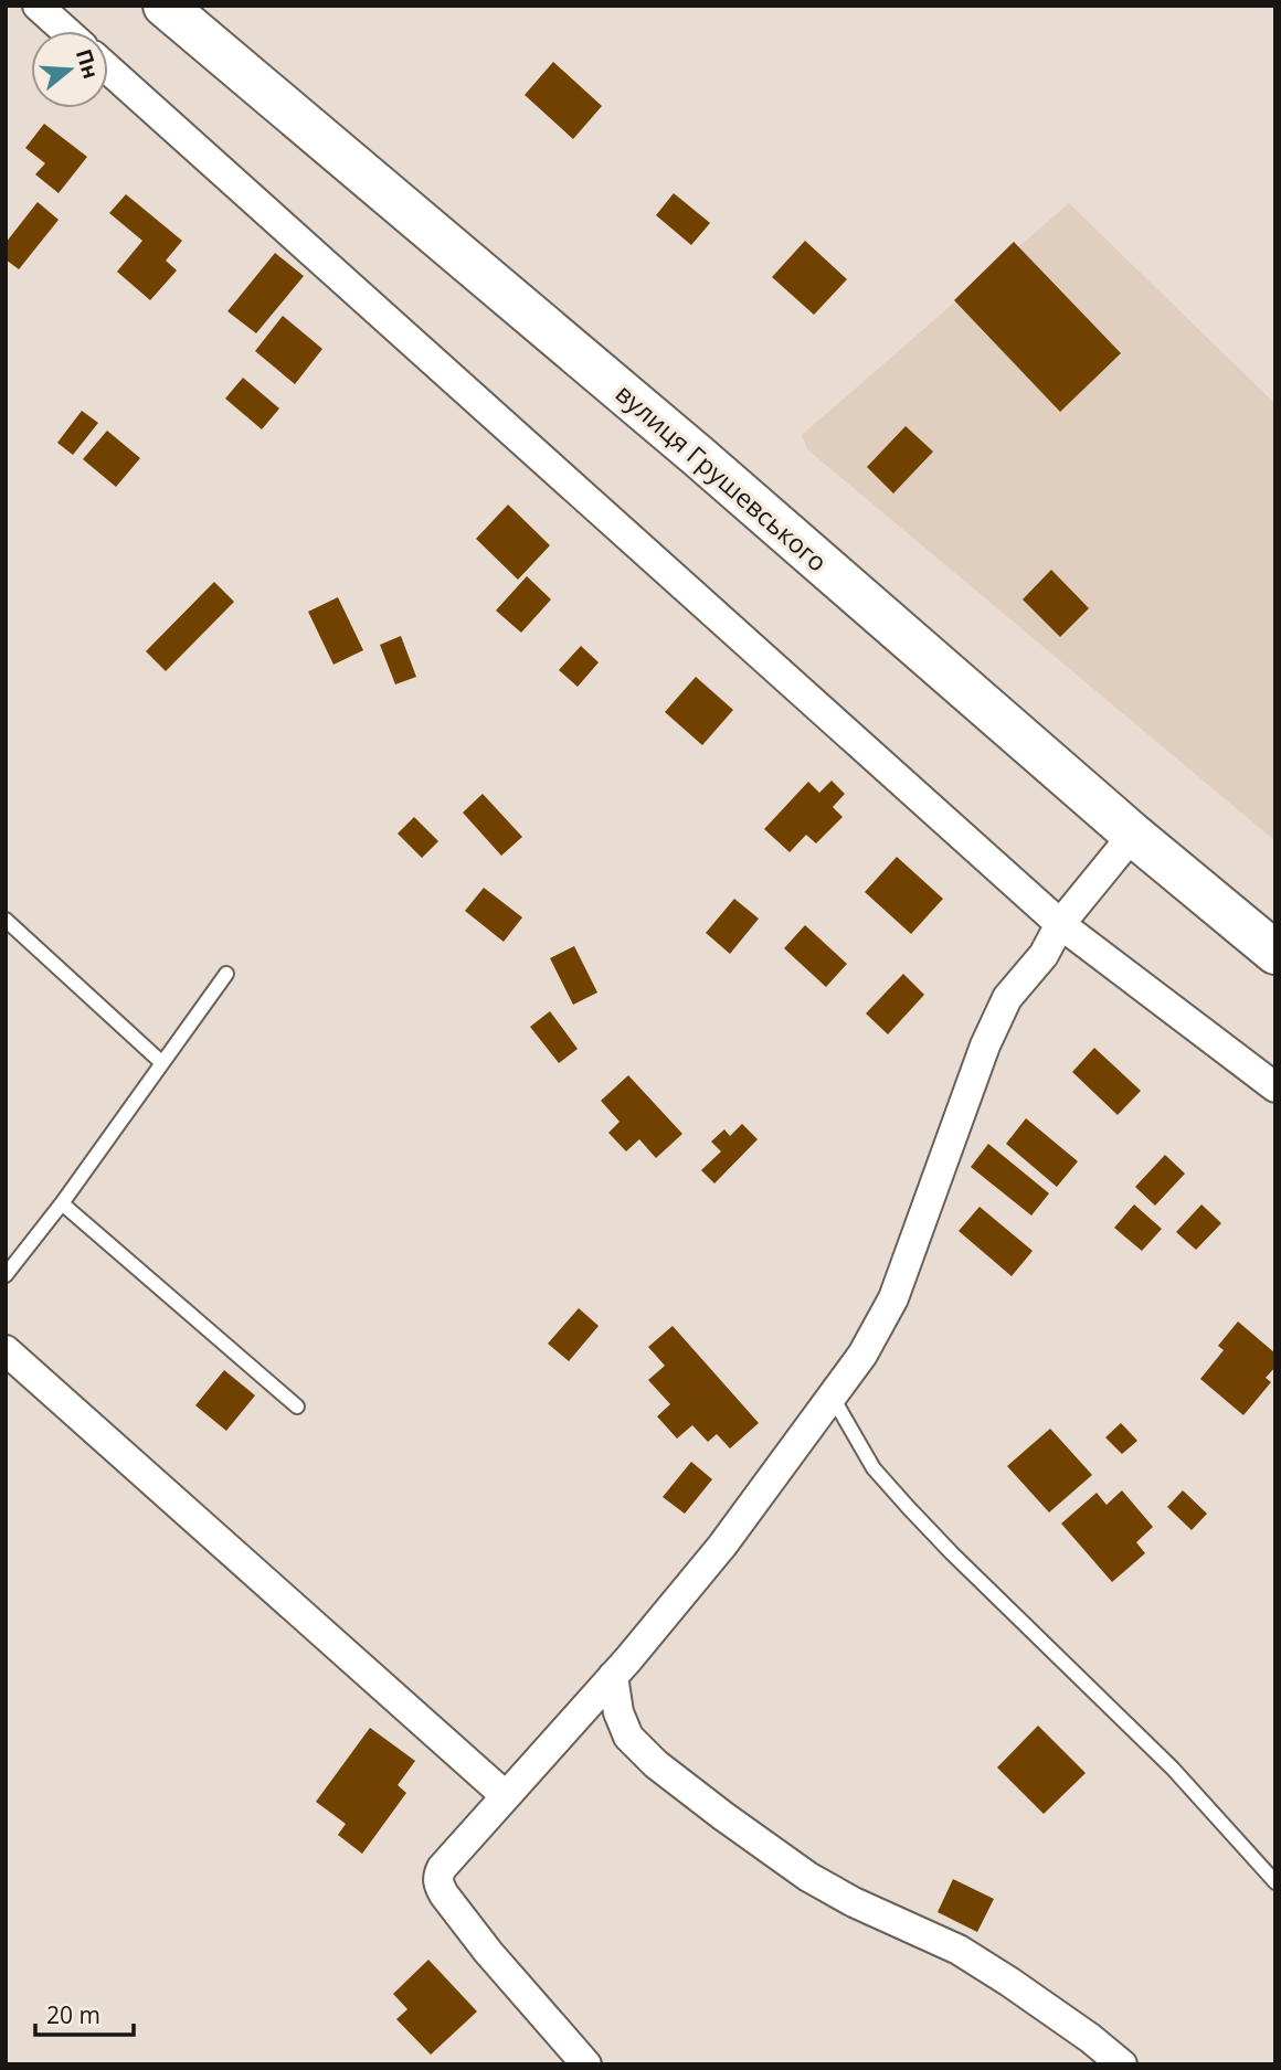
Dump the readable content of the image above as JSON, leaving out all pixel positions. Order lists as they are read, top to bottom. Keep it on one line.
{"streets":{"highway":["вулиця Грушевського"]},"scale_bar":"20 m","north":"right"}
